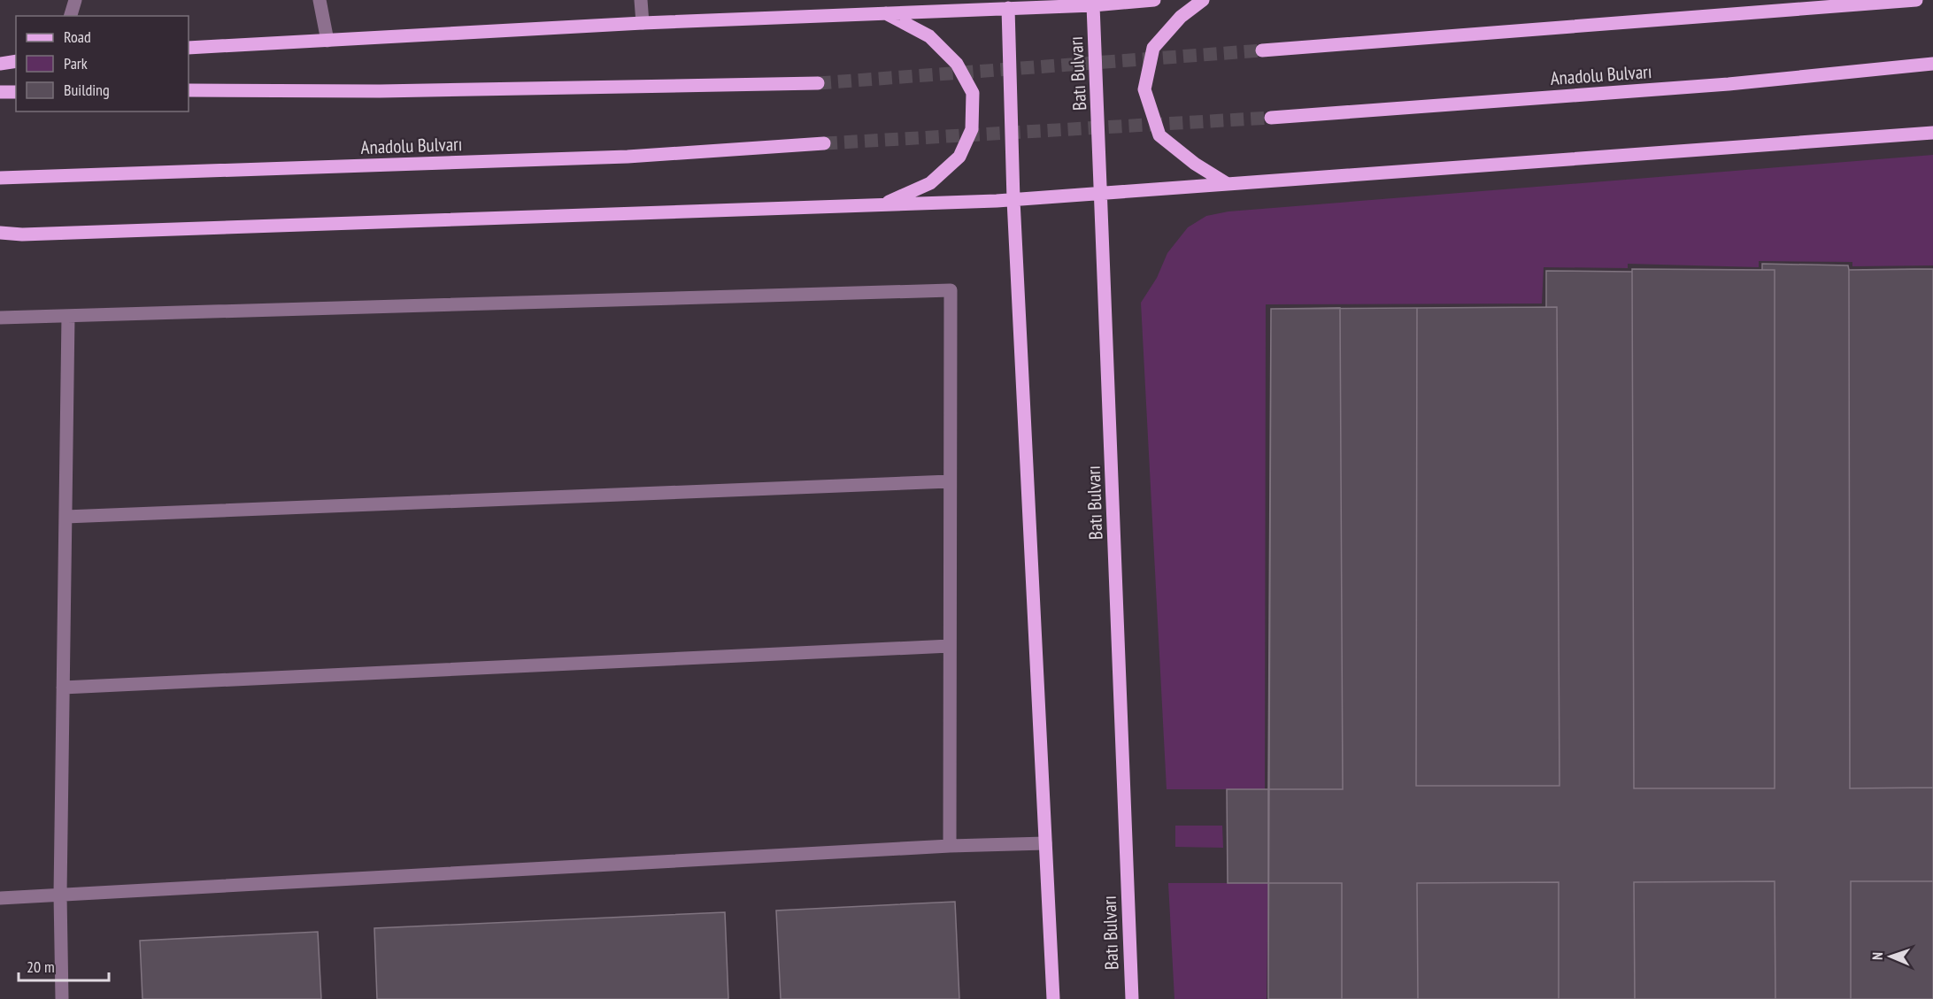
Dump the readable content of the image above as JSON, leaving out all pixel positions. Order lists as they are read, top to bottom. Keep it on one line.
{"streets":{"main road":["Batı Bulvarı","Anadolu Bulvarı"]},"legend":["Road","Park","Building"],"scale_bar":"20 m","north":"left"}
